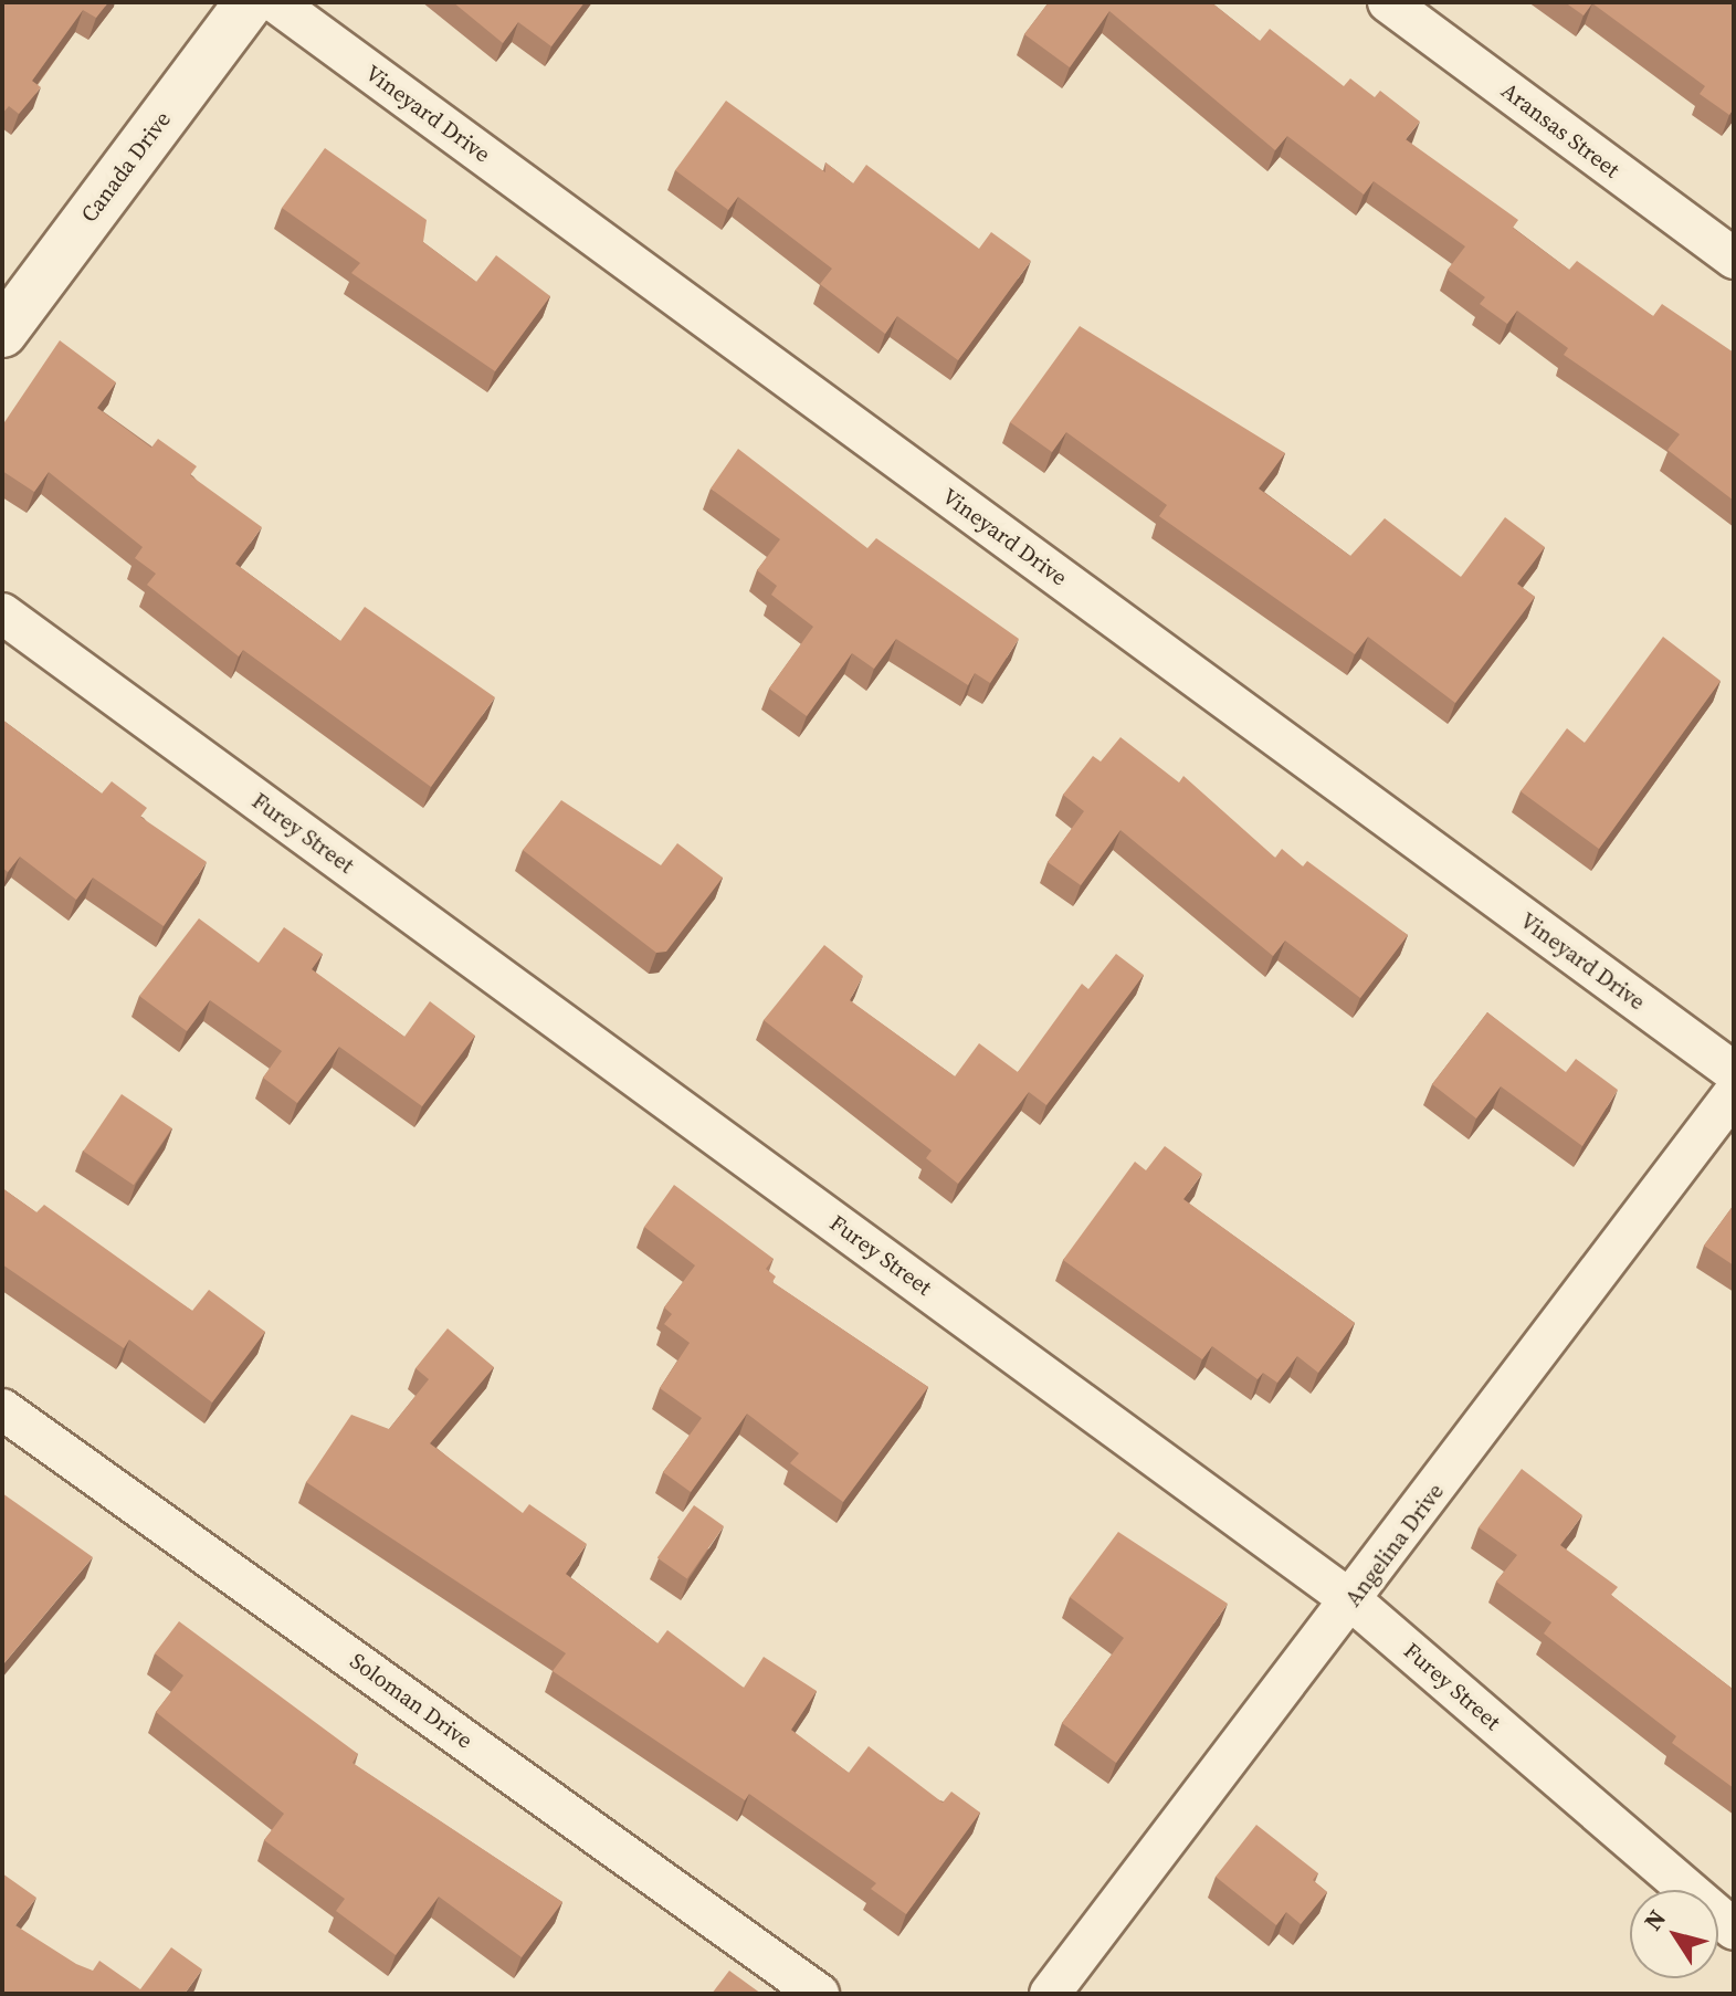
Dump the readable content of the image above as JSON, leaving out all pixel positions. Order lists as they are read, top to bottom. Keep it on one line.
{"streets":{"street":["Vineyard Drive","Aransas Street","Canada Drive","Furey Street","Angelina Drive","Soloman Drive"]},"crossings":[["Furey Street","Angelina Drive"]],"north":"top left"}
